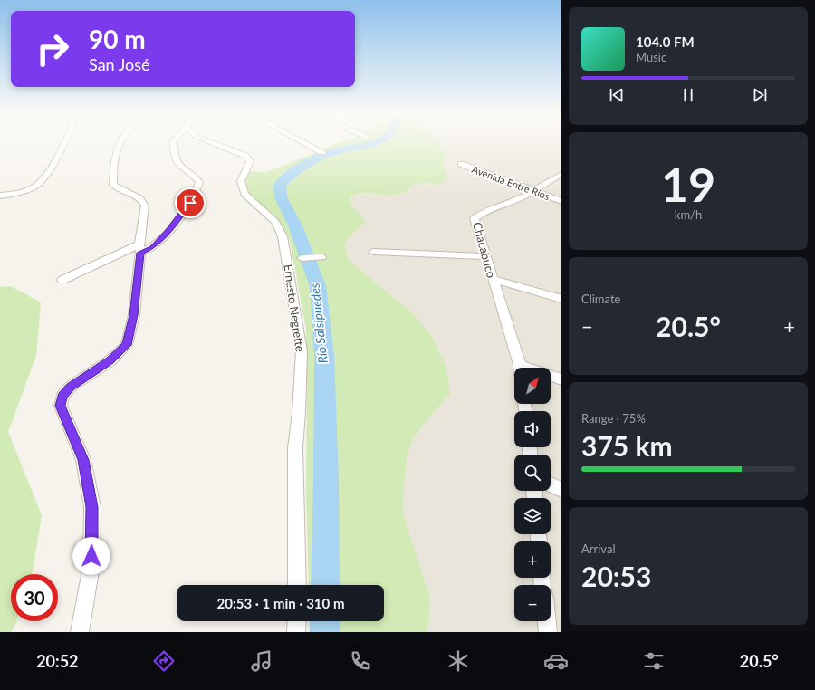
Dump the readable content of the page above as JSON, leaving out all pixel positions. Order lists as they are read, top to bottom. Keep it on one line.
{"streets":{"street":["Avenida Entre Ríos","Chacabuco","Ernesto Negrette"]},"crossings":[["Avenida Entre Ríos","Chacabuco"]],"water":["Río Salsipuedes"],"north":"top right","page":{"turn":["90 m","San José"],"song":["104.0 FM","Music"],"tile":[["19","km/h"],"Climate",["Range · 75%","375 km"],["Arrival","20:53"]],"heat":["−","20.5°","+"],"map_buttons":["+","−"],"limit":"30","trip":"20:53 · 1 min · 310 m","tabs":["20:52","20.5°"]}}
